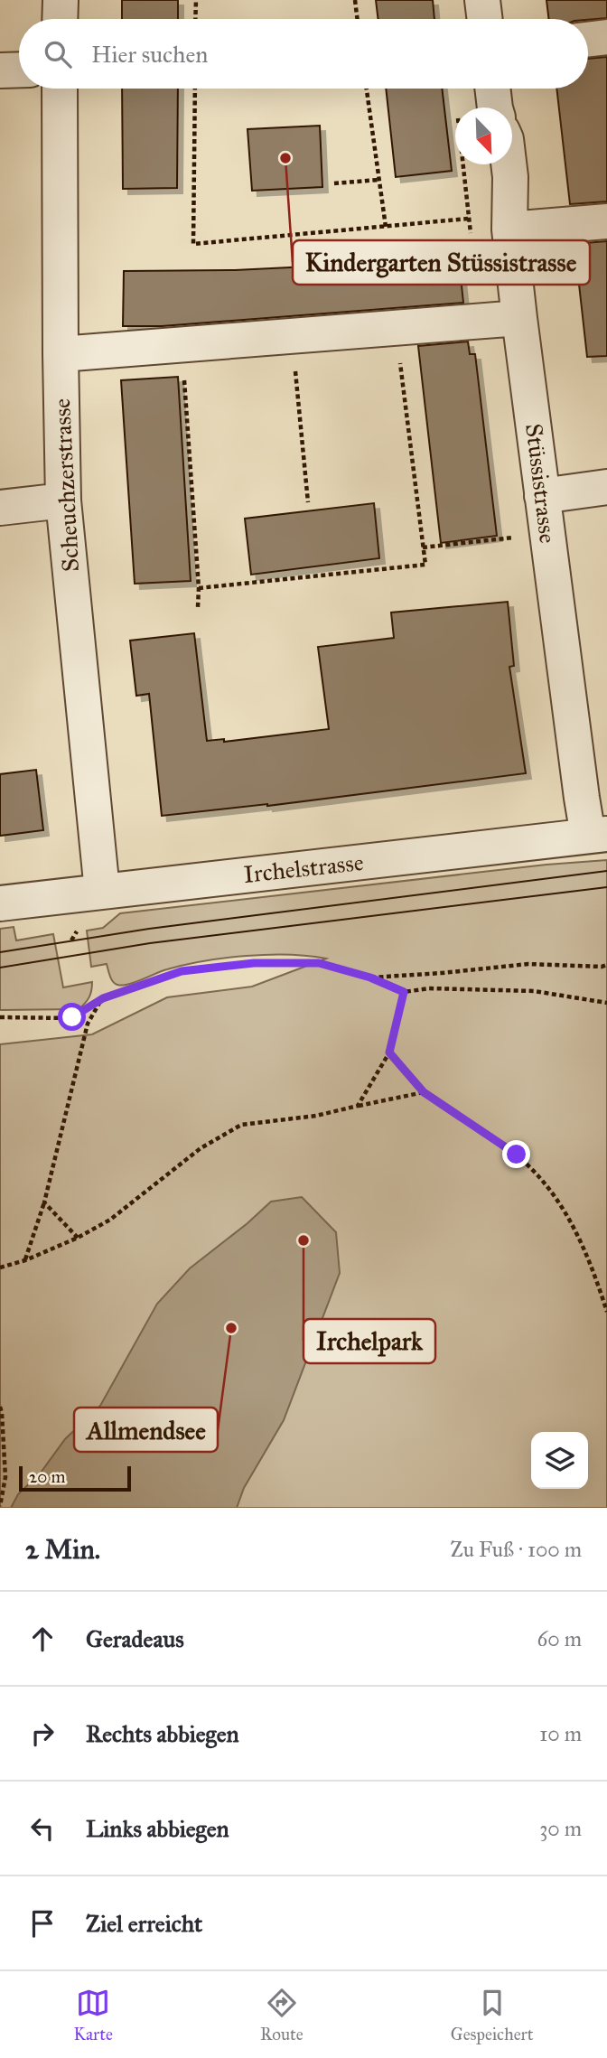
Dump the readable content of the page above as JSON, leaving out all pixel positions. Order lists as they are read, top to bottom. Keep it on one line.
{"streets":{"street":["Stüssistrasse","Scheuchzerstrasse","Irchelstrasse"]},"crossings":[["Stüssistrasse","Irchelstrasse"],["Scheuchzerstrasse","Irchelstrasse"]],"places":["Kindergarten Stüssistrasse","Irchelpark","Allmendsee"],"scale_bar":"20 m","north":"bottom right","page":{"search":"Hier suchen","scale":"20 m","heading":["2 Min.","Zu Fuß · 100 m"],"list":[["Geradeaus","60 m"],["Rechts abbiegen","10 m"],["Links abbiegen","30 m"],"Ziel erreicht"],"nav":["Karte","Route","Gespeichert"]}}
